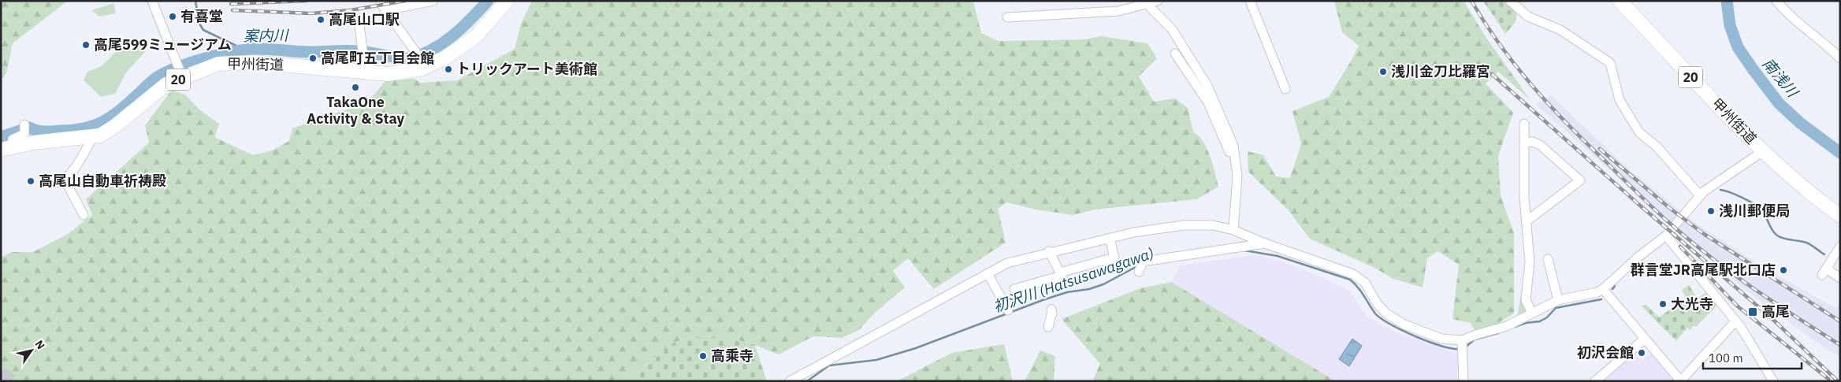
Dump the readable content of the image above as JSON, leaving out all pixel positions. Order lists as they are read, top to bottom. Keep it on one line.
{"streets":{"highway":["甲州街道","20"]},"water":["案内川","南浅川","初沢川 (Hatsusawagawa)"],"places":{"other":["有喜堂","高尾山口駅","高尾599ミュージアム","高尾町五丁目会館","トリックアート美術館","浅川金刀比羅宮","TakaOne Activity & Stay","高尾山自動車祈祷殿","浅川郵便局","群言堂JR高尾駅北口店","大光寺","初沢会館","高乘寺"],"transit":["高尾"]},"scale_bar":"100 m","north":"top right"}
